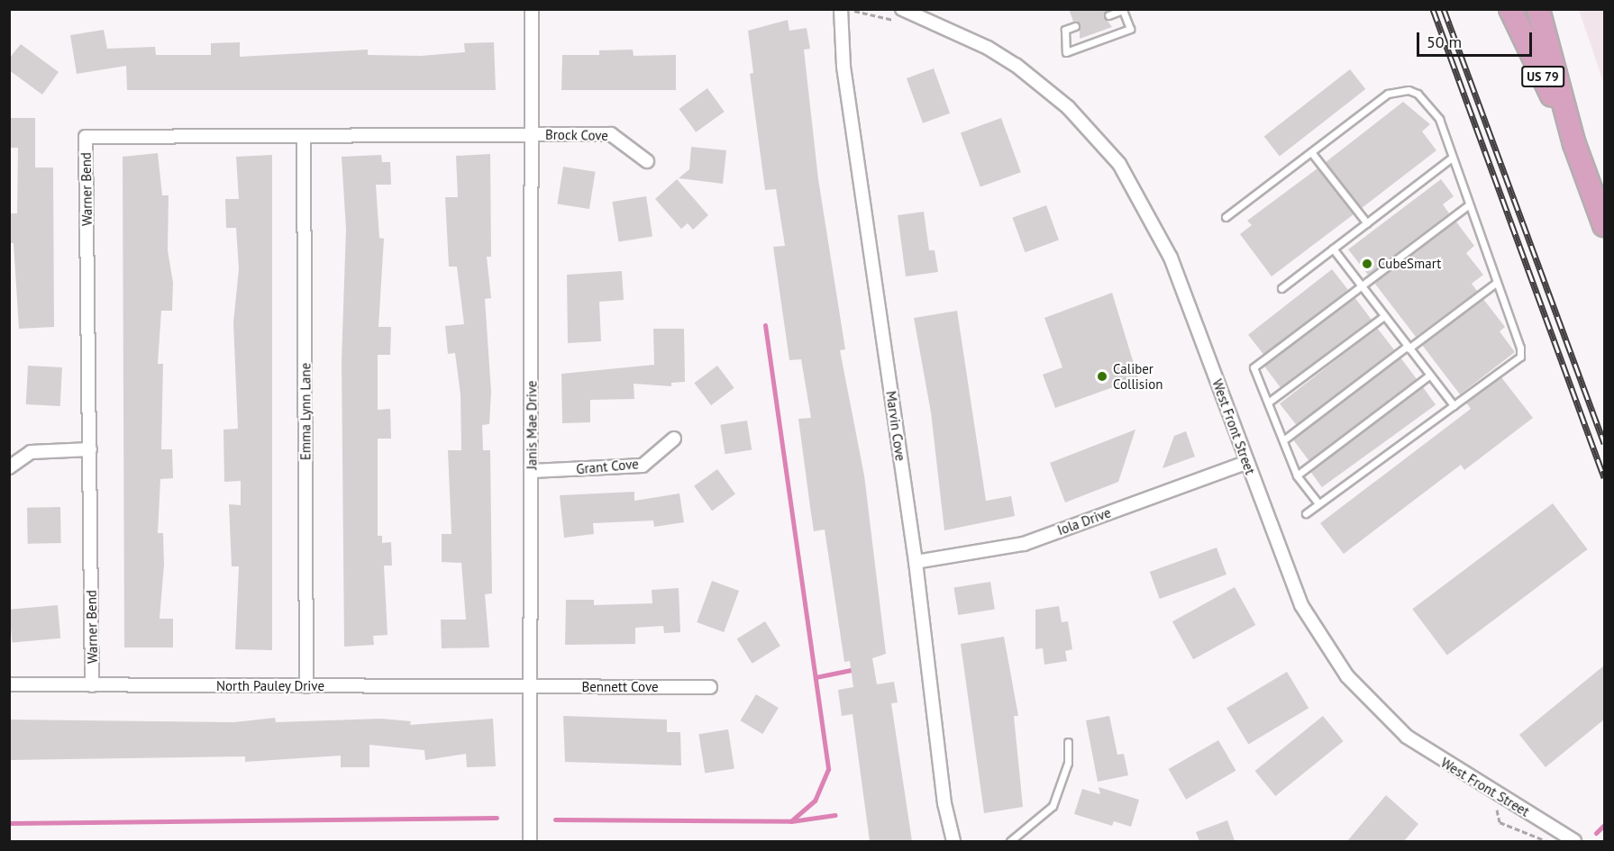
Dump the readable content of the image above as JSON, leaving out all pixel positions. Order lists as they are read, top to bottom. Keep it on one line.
{"streets":{"highway":["US 79"],"street":["Brock Cove","Warner Bend","Emma Lynn Lane","Janis Mae Drive","Marvin Cove","West Front Street","Grant Cove","Iola Drive","North Pauley Drive","Bennett Cove"]},"crossings":[["Brock Cove","Warner Bend"],["Brock Cove","Janis Mae Drive"],["Warner Bend","Emma Lynn Lane"],["Warner Bend","Janis Mae Drive"],["Warner Bend","North Pauley Drive"],["Emma Lynn Lane","North Pauley Drive"],["Janis Mae Drive","Grant Cove"],["Janis Mae Drive","North Pauley Drive"],["Janis Mae Drive","Bennett Cove"],["Marvin Cove","Iola Drive"],["West Front Street","Iola Drive"],["North Pauley Drive","Bennett Cove"]],"places":["CubeSmart","Caliber Collision"],"scale_bar":"50 m"}
